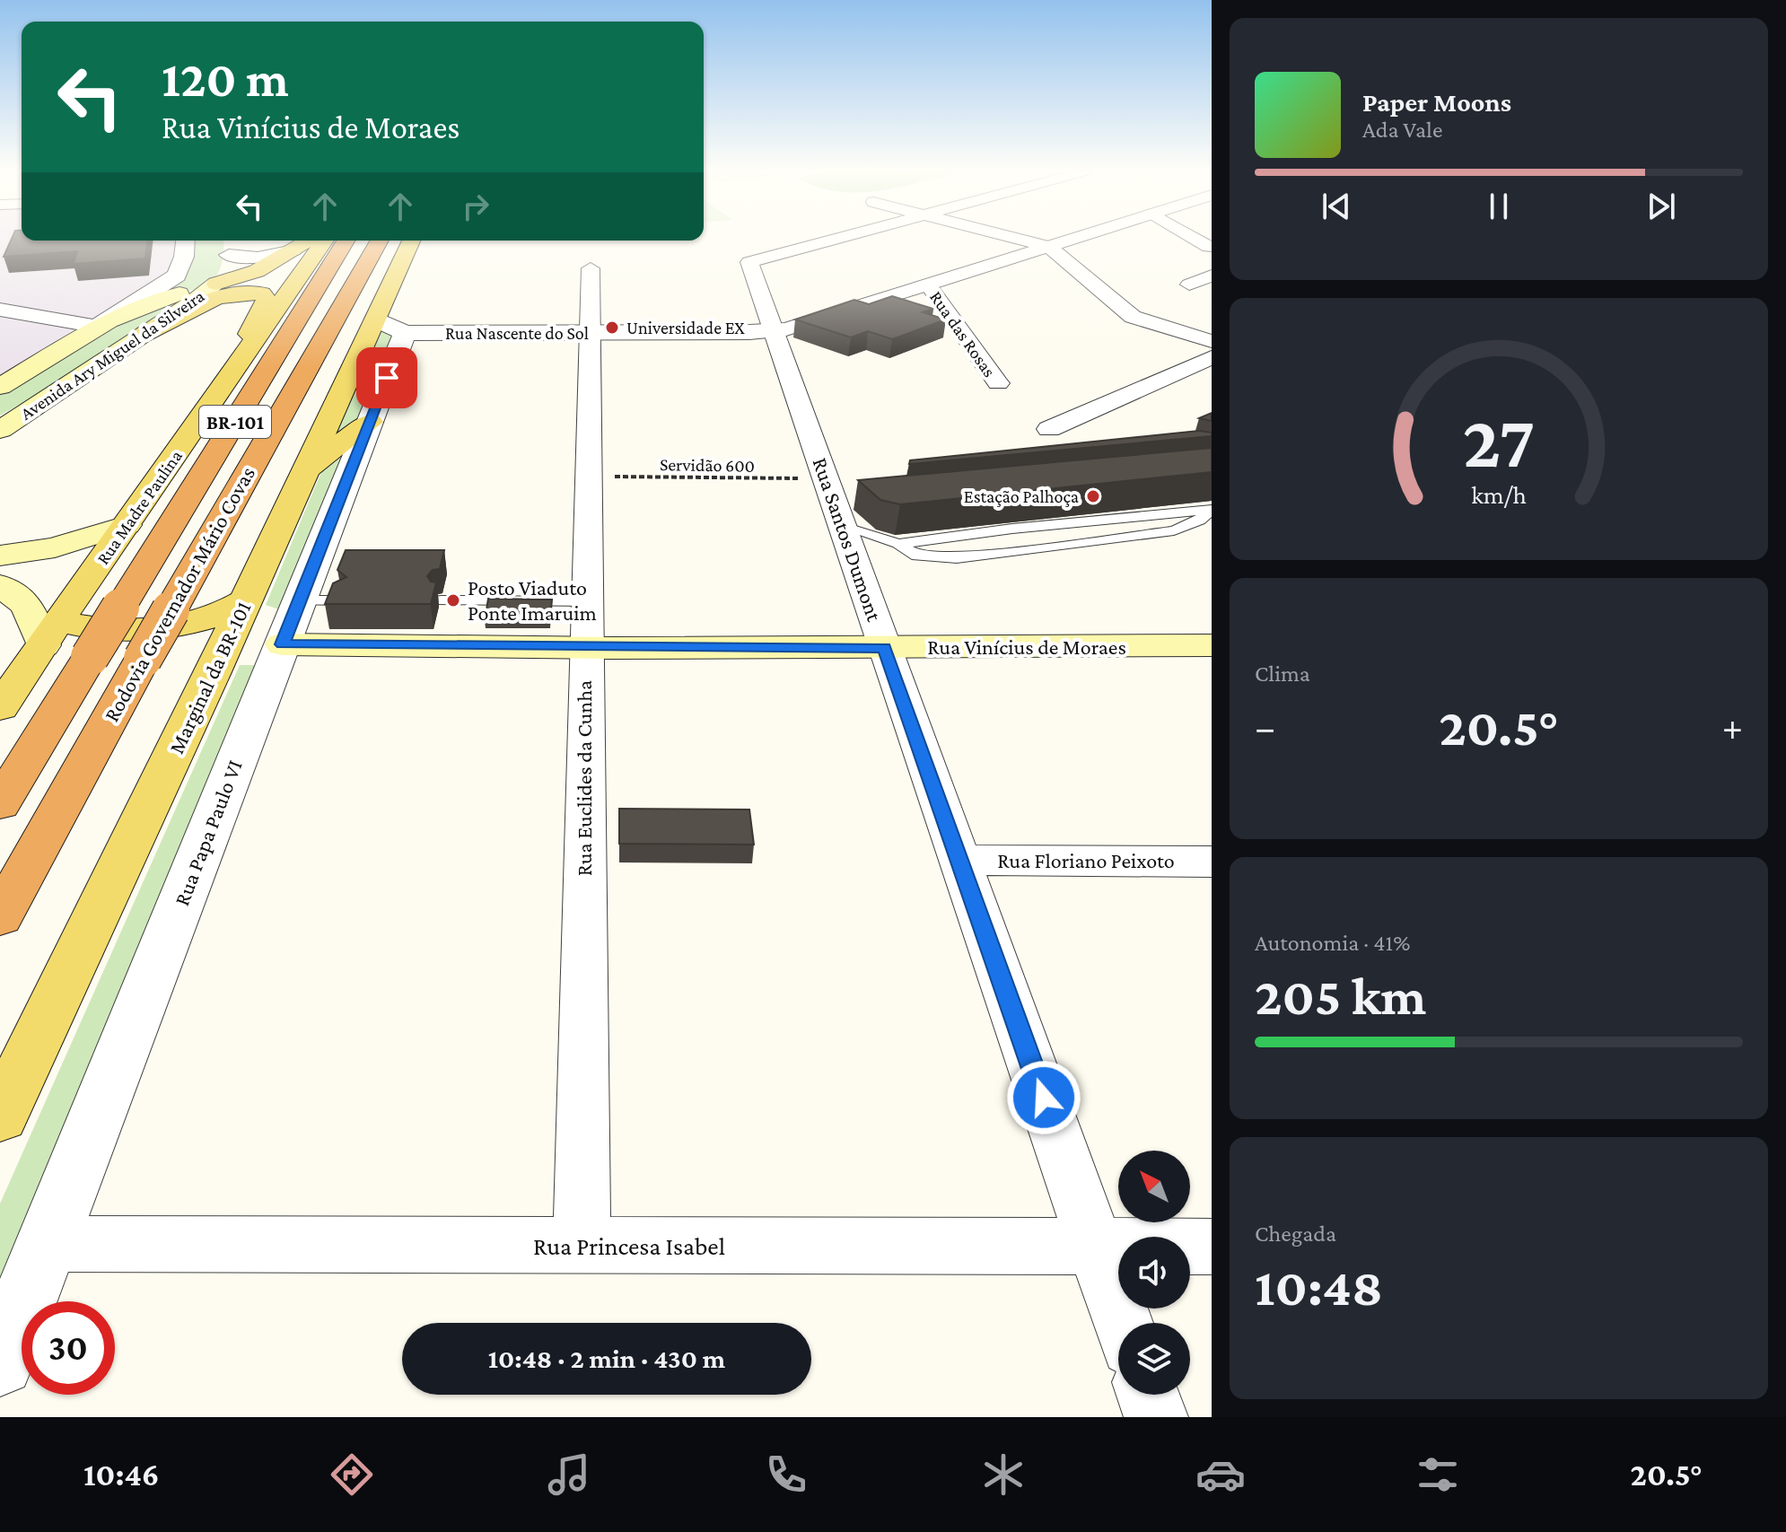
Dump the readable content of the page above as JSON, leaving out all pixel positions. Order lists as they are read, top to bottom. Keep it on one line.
{"streets":{"highway":["BR-101","Rodovia Governador Mário Covas"],"main road":["Avenida Ary Miguel da Silveira","Rua Madre Paulina","Rua Vinícius de Moraes","Marginal da BR-101"],"street":["Rua Nascente do Sol","Rua das Rosas","Rua Santos Dumont","Rua Euclides da Cunha","Rua Papa Paulo VI","Rua Floriano Peixoto","Rua Princesa Isabel"],"path":["Servidão 600"]},"crossings":[["Rua Nascente do Sol","Rua das Rosas"],["Rua Nascente do Sol","Rua Santos Dumont"],["Rua Nascente do Sol","Marginal da BR-101"],["Rua Nascente do Sol","Rua Euclides da Cunha"],["Rua Nascente do Sol","Rua Papa Paulo VI"],["Servidão 600","Rua Santos Dumont"],["Servidão 600","Rua Euclides da Cunha"],["Rua Santos Dumont","Rua Vinícius de Moraes"],["Rua Santos Dumont","Rua Floriano Peixoto"],["Rua Santos Dumont","Rua Princesa Isabel"],["Rua Vinícius de Moraes","Rua Euclides da Cunha"],["Rua Vinícius de Moraes","Rua Papa Paulo VI"],["Marginal da BR-101","Rua Papa Paulo VI"],["Rua Euclides da Cunha","Rua Princesa Isabel"],["Rua Papa Paulo VI","Rua Princesa Isabel"]],"places":["Universidade EX","Estação Palhoça","Posto Viaduto Ponte Imaruim"],"north":"top left","page":{"turn":["120 m","Rua Vinícius de Moraes"],"song":["Paper Moons","Ada Vale"],"tile":["Clima",["Autonomia · 41%","205 km"],["Chegada","10:48"]],"heat":["−","20.5°","+"],"limit":"30","trip":"10:48 · 2 min · 430 m","tabs":["10:46","20.5°"],"gauge":["27","km/h"]}}
